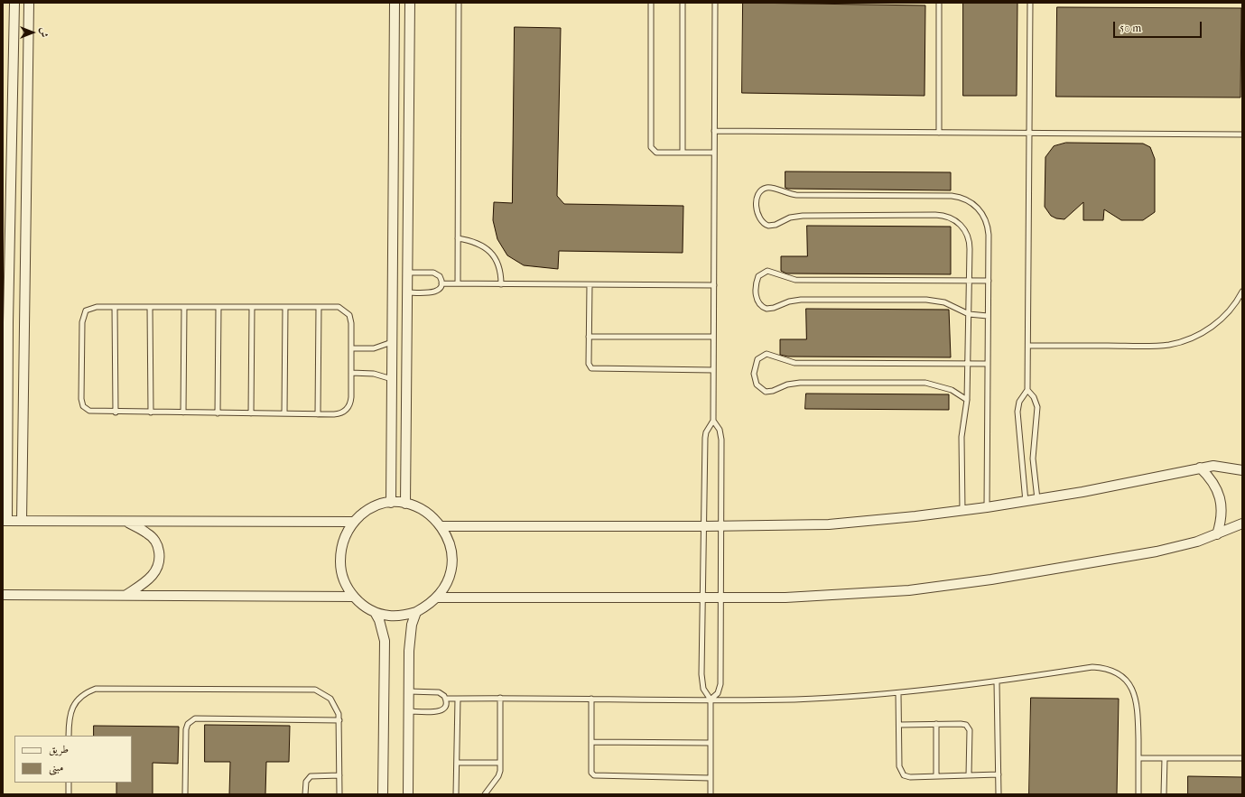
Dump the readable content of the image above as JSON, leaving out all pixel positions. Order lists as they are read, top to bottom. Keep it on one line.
{"legend":["طريق","مبنى"],"scale_bar":"50 m","north":"right"}
